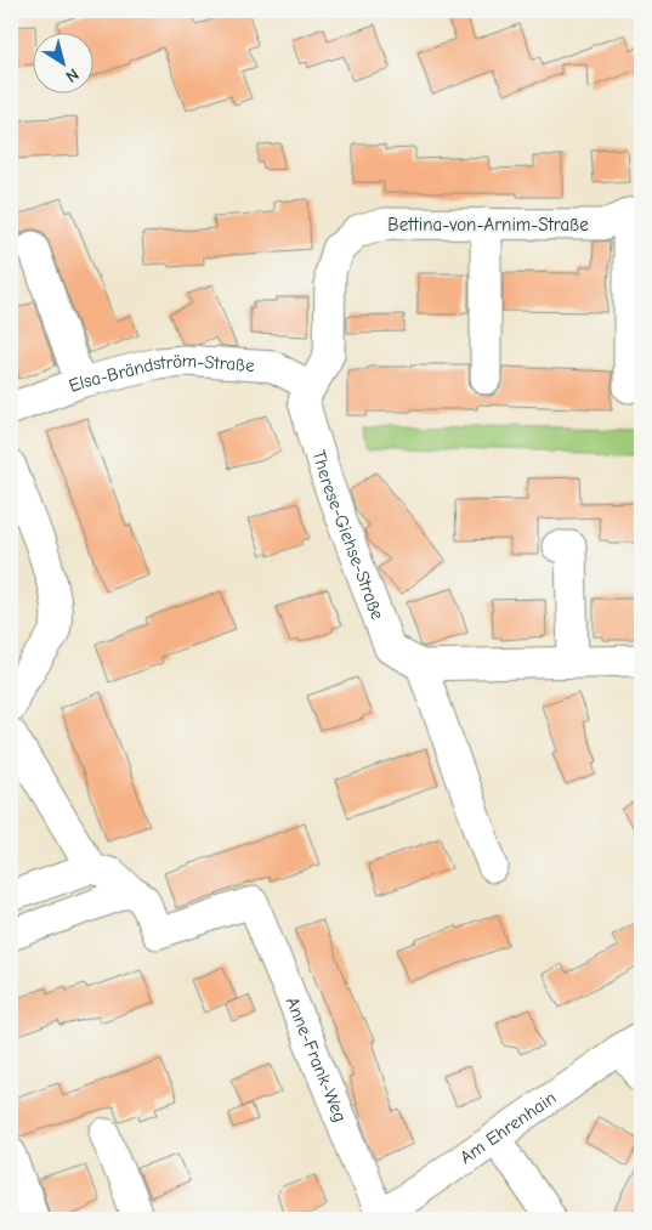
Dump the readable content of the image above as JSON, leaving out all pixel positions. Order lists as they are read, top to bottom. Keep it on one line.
{"streets":{"street":["Bettina-von-Arnim-Straße","Elsa-Brändström-Straße","Therese-Giehse-Straße","Anne-Frank-Weg","Am Ehrenhain"]},"crossings":[["Bettina-von-Arnim-Straße","Elsa-Brändström-Straße"],["Bettina-von-Arnim-Straße","Therese-Giehse-Straße"],["Elsa-Brändström-Straße","Therese-Giehse-Straße"],["Anne-Frank-Weg","Am Ehrenhain"]],"north":"bottom right"}
